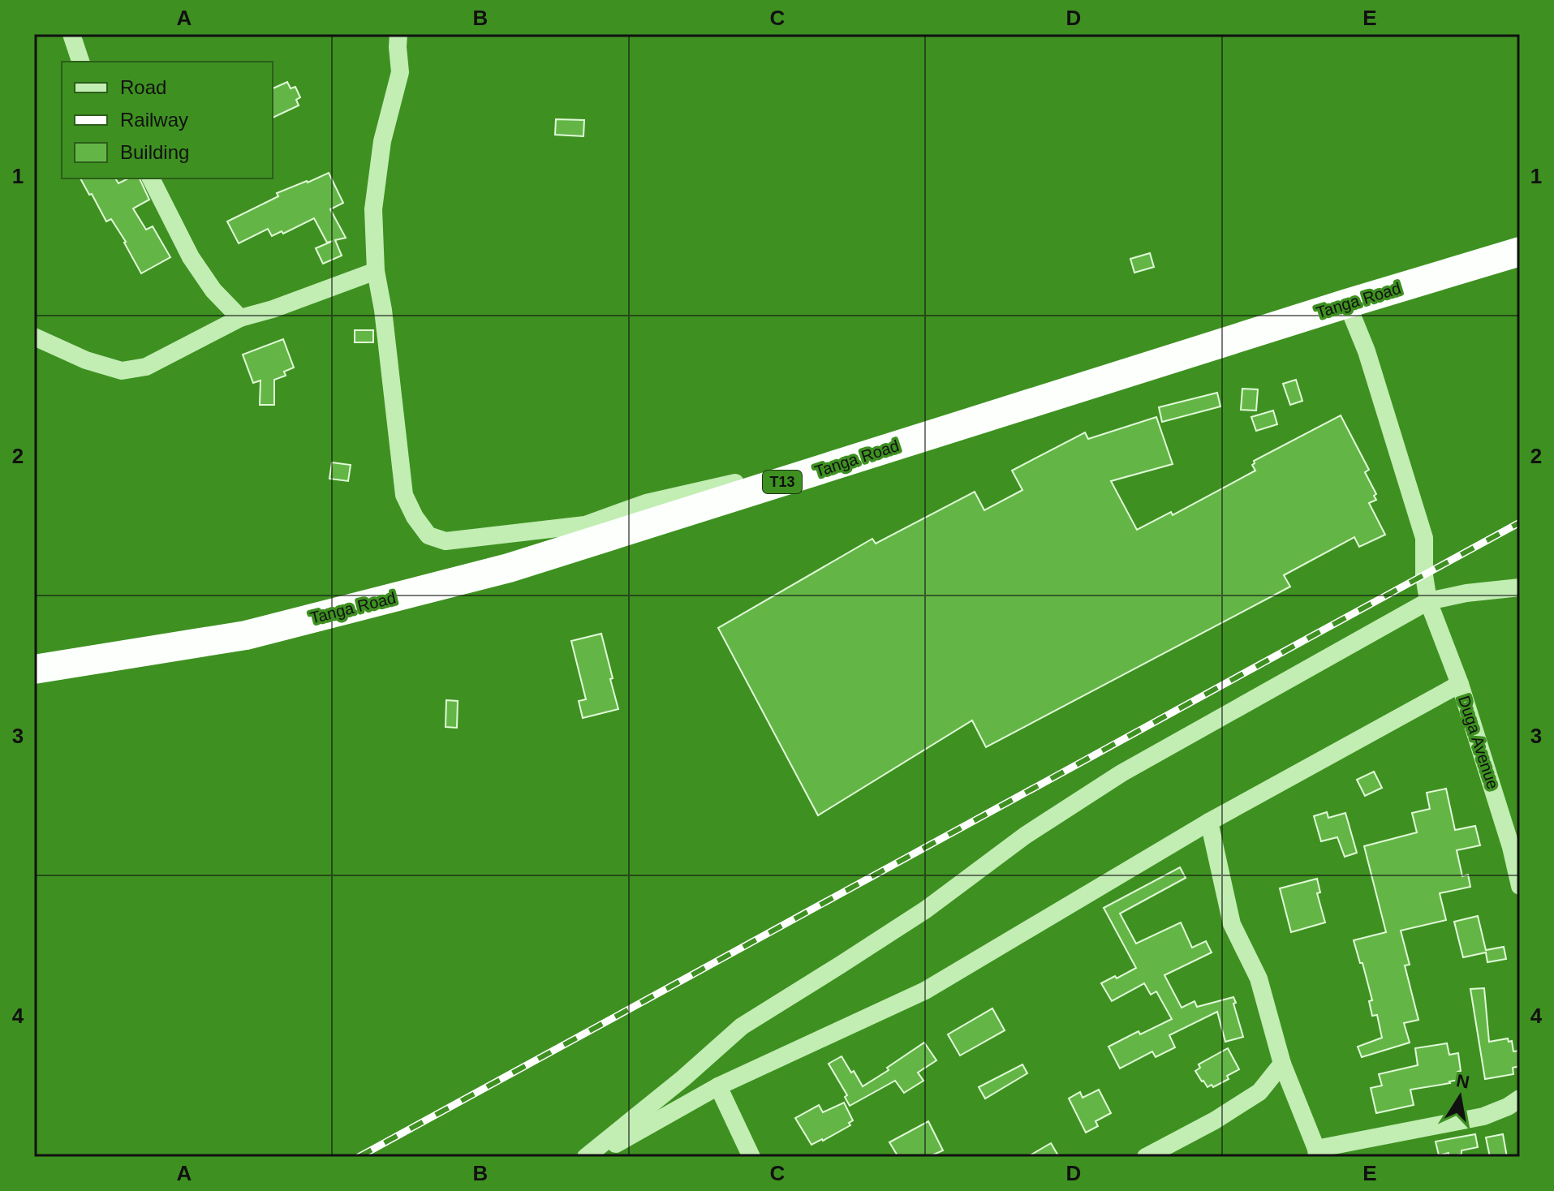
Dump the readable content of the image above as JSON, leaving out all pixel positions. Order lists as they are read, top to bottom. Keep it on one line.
{"streets":{"highway":["Tanga Road","T13"],"street":["Duga Avenue"]},"crossings":[["Tanga Road","Duga Avenue"]],"legend":["Road","Railway","Building"],"north":"top","grid":{"columns":["A","B","C","D","E"],"rows":["1","2","3","4"]}}
